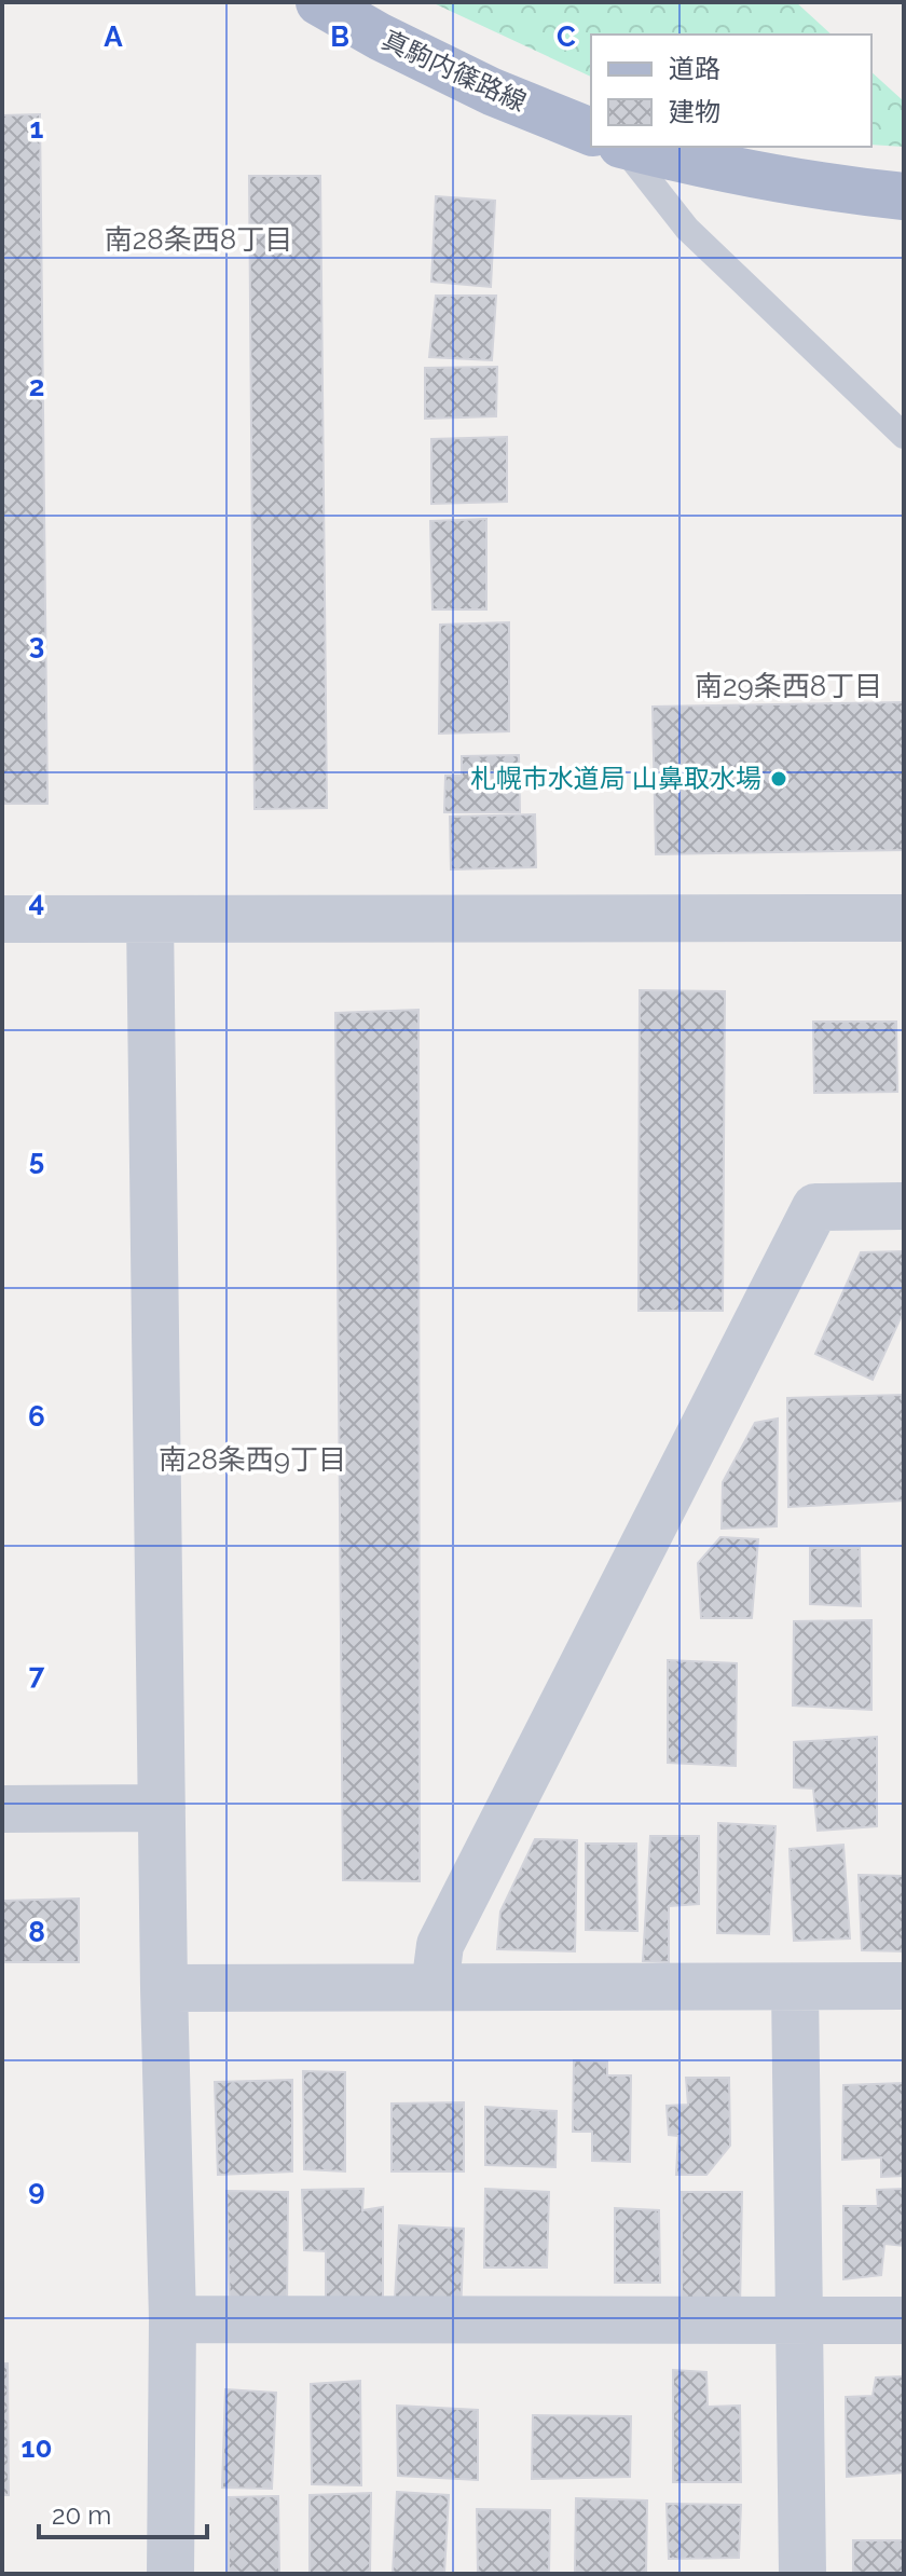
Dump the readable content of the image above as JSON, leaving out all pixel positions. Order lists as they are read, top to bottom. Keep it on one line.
{"streets":{"main road":["真駒内篠路線"]},"districts":["南28条西8丁目","南29条西8丁目","南28条西9丁目"],"places":["札幌市水道局 山鼻取水場"],"legend":["道路","建物"],"scale_bar":"20 m","grid":{"columns":["A","B","C"],"rows":["1","2","3","4","5","6","7","8","9","10"]}}
